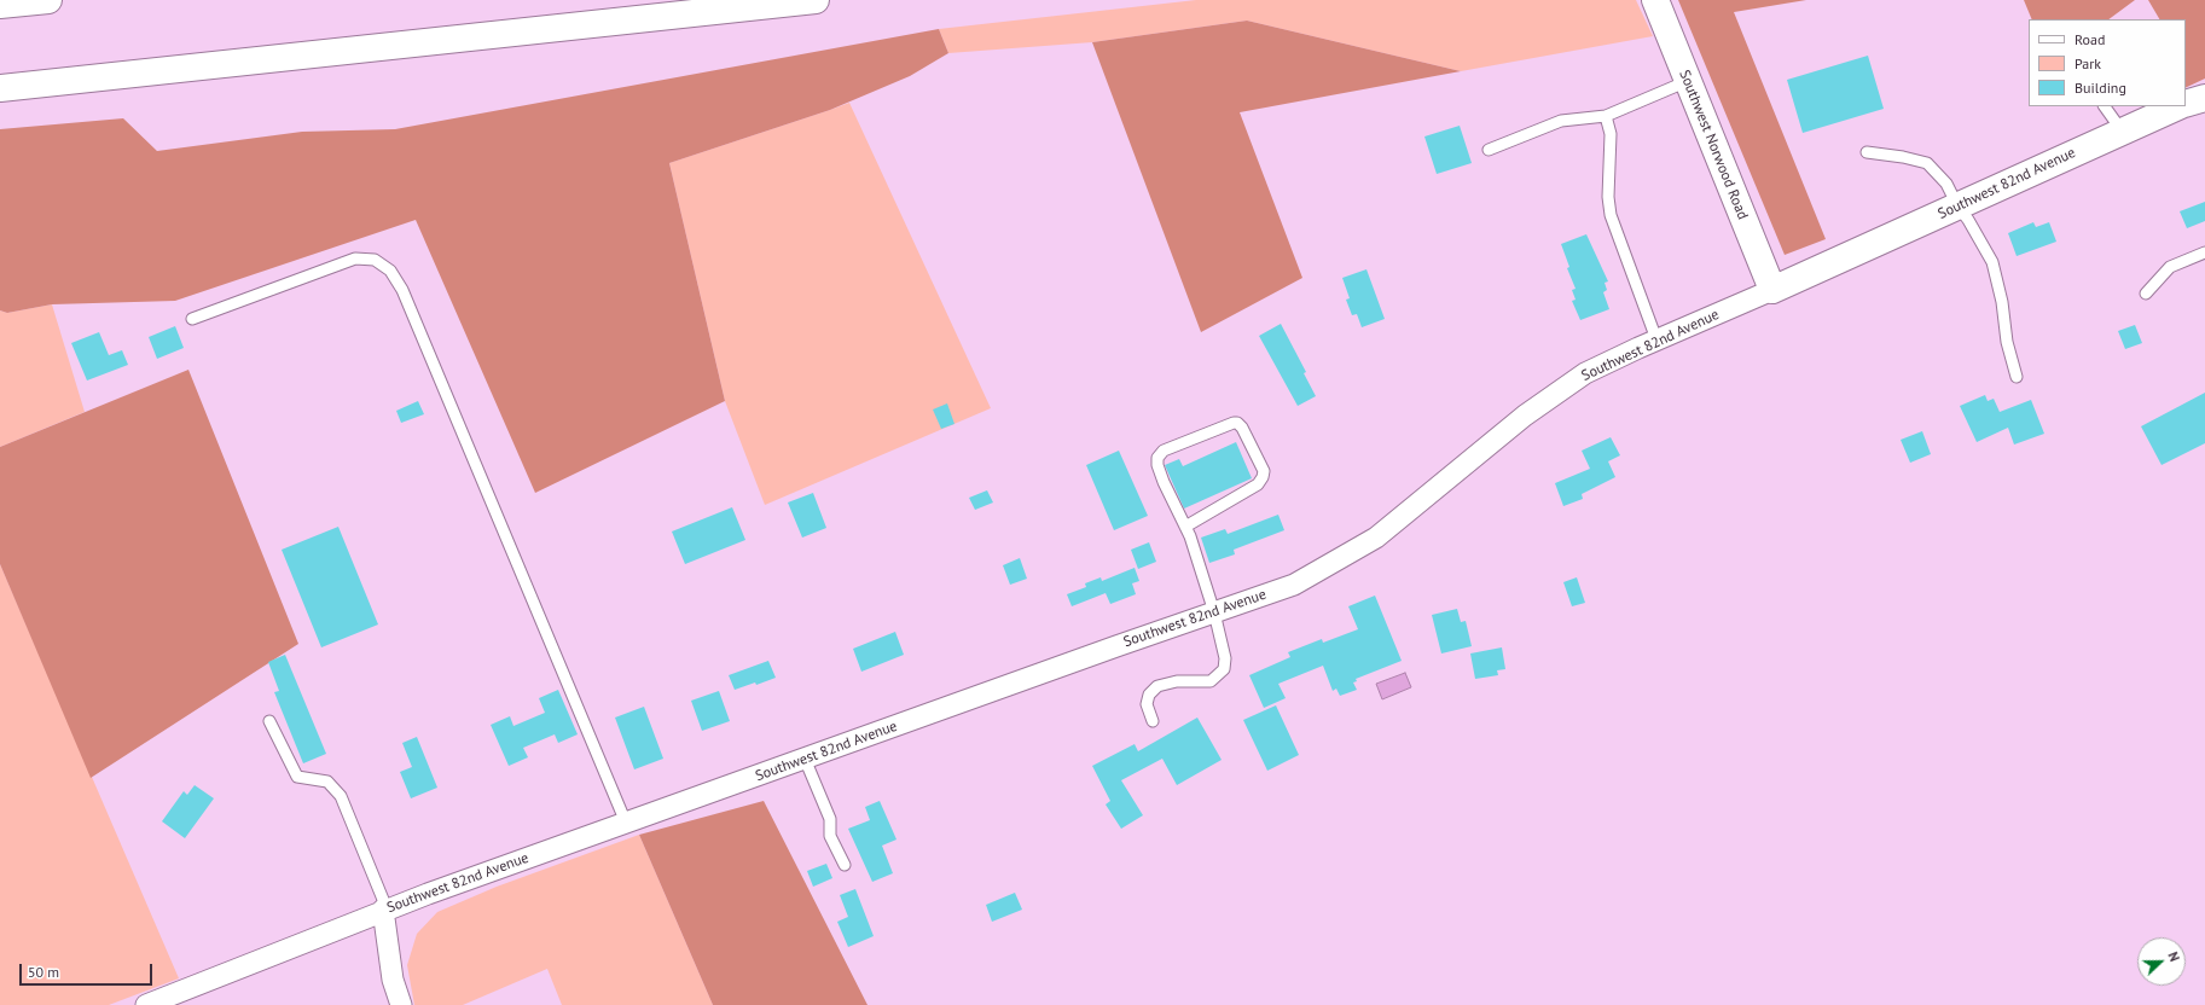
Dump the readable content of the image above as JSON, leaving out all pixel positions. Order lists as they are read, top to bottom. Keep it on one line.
{"streets":{"main road":["Southwest Norwood Road","Southwest 82nd Avenue"]},"crossings":[["Southwest Norwood Road","Southwest 82nd Avenue"]],"legend":["Road","Park","Building"],"scale_bar":"50 m","north":"right"}
